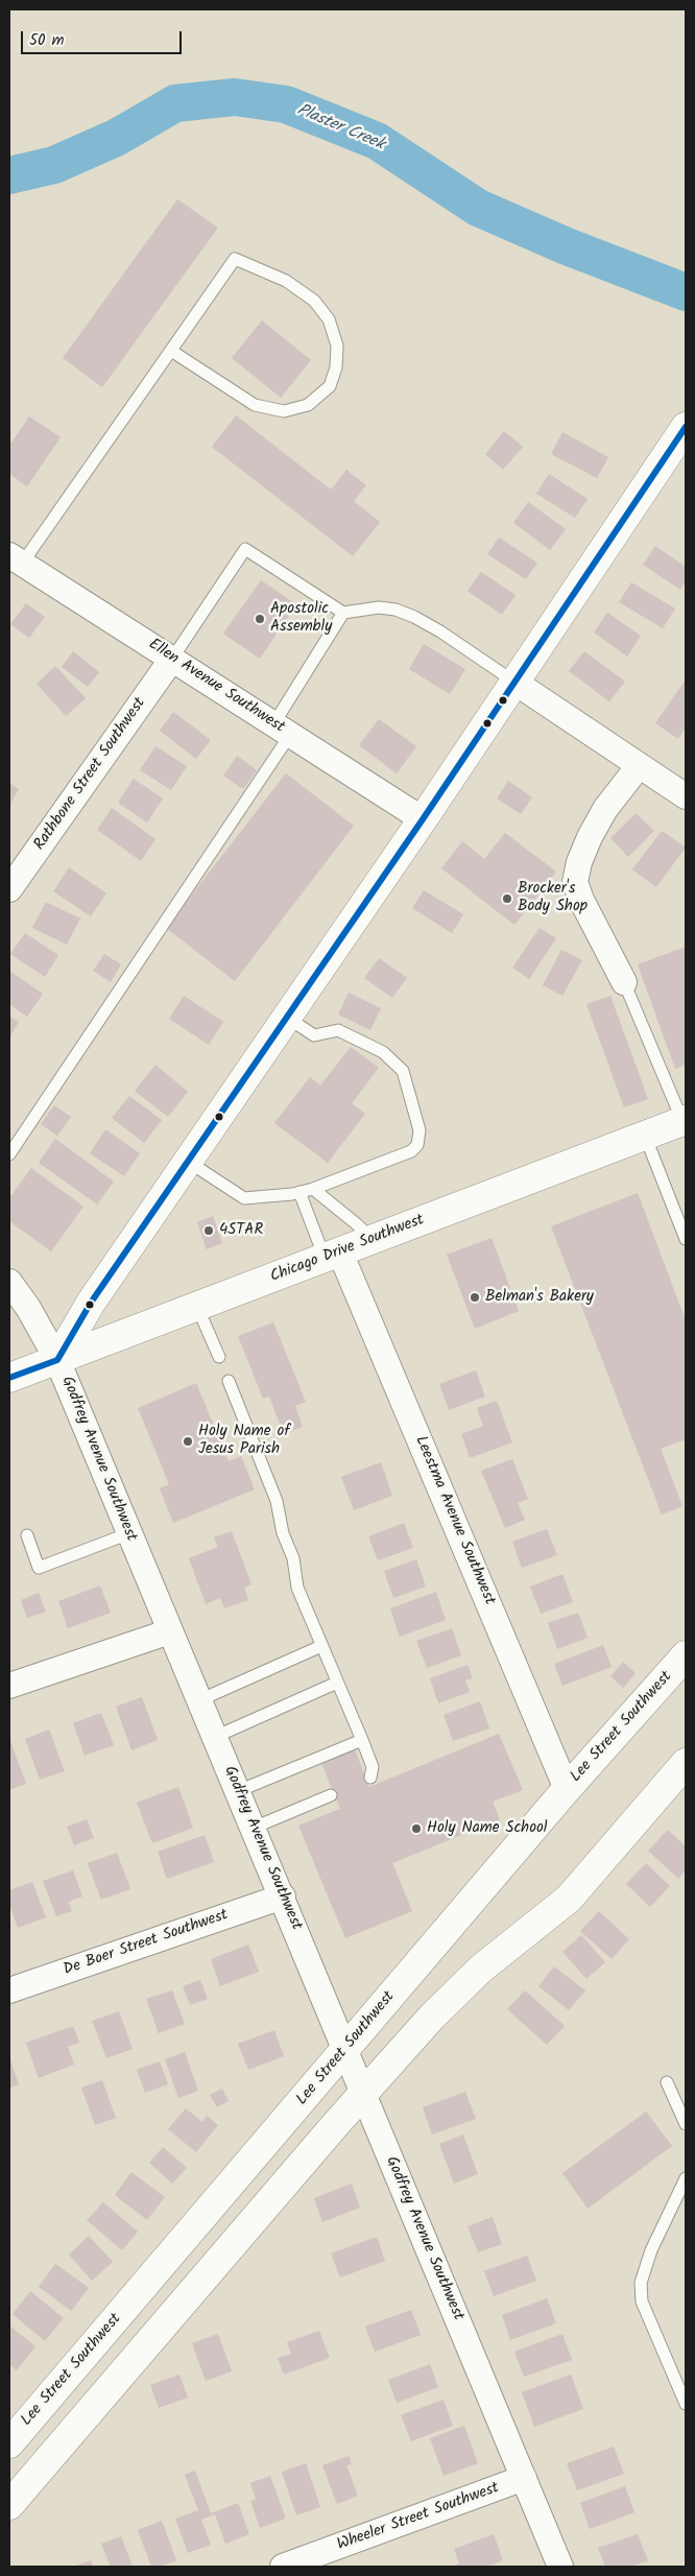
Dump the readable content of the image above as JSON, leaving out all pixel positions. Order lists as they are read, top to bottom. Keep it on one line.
{"streets":{"street":["Ellen Avenue Southwest","Rathbone Street Southwest","Chicago Drive Southwest","Godfrey Avenue Southwest","Leestma Avenue Southwest","Lee Street Southwest","De Boer Street Southwest","Wheeler Street Southwest"]},"crossings":[["Ellen Avenue Southwest","Rathbone Street Southwest"],["Ellen Avenue Southwest","Godfrey Avenue Southwest"],["Chicago Drive Southwest","Godfrey Avenue Southwest"],["Chicago Drive Southwest","Leestma Avenue Southwest"],["Godfrey Avenue Southwest","Lee Street Southwest"],["Godfrey Avenue Southwest","De Boer Street Southwest"],["Godfrey Avenue Southwest","Wheeler Street Southwest"],["Leestma Avenue Southwest","Lee Street Southwest"]],"water":["Plaster Creek"],"places":["Apostolic Assembly","Brocker's Body Shop","4STAR","Belman's Bakery","Holy Name of Jesus Parish","Holy Name School"],"scale_bar":"50 m"}
